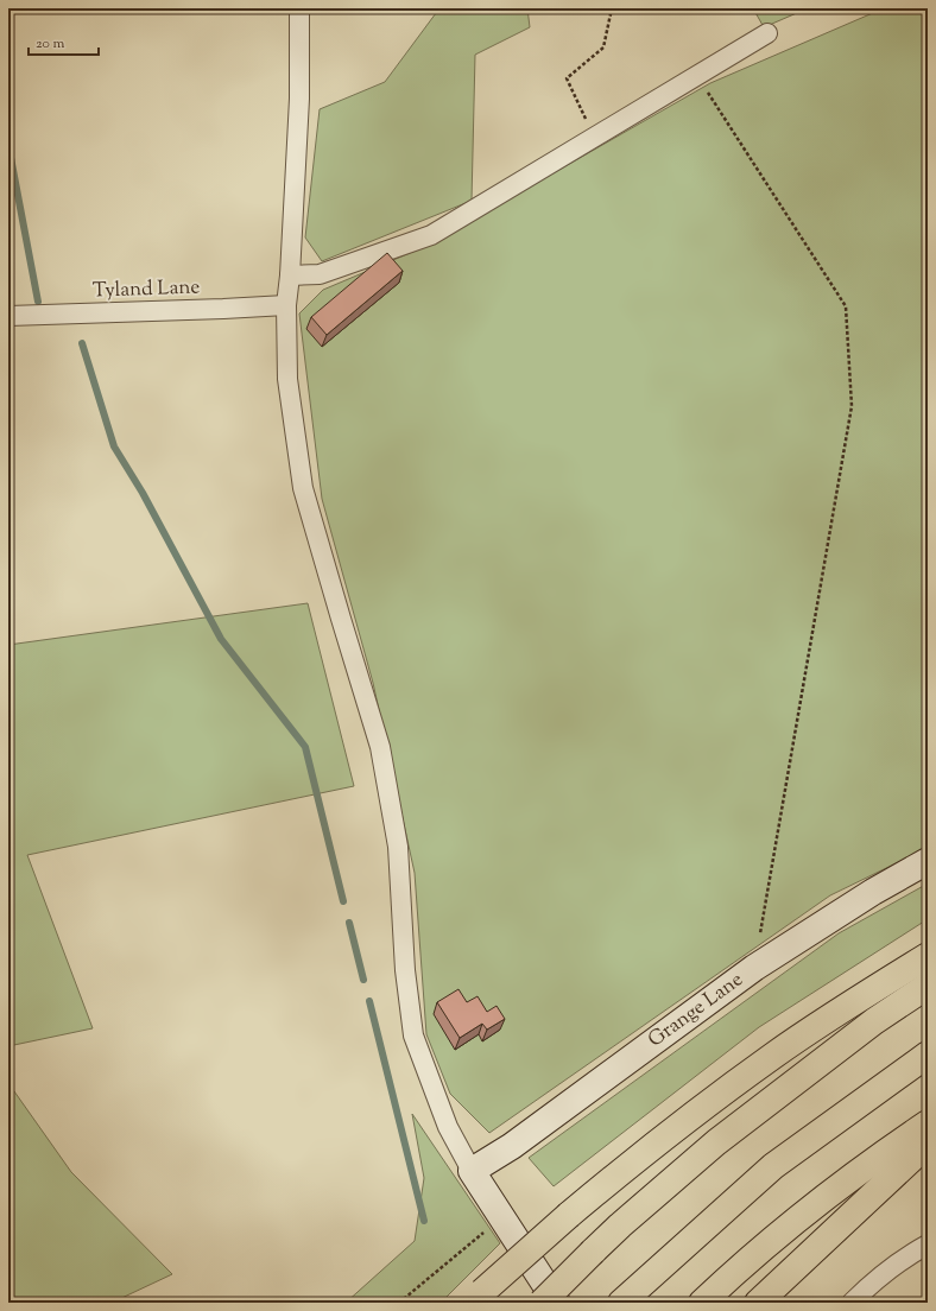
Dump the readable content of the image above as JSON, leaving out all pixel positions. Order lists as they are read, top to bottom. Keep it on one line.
{"streets":{"street":["Tyland Lane","Grange Lane"]},"scale_bar":"20 m"}
